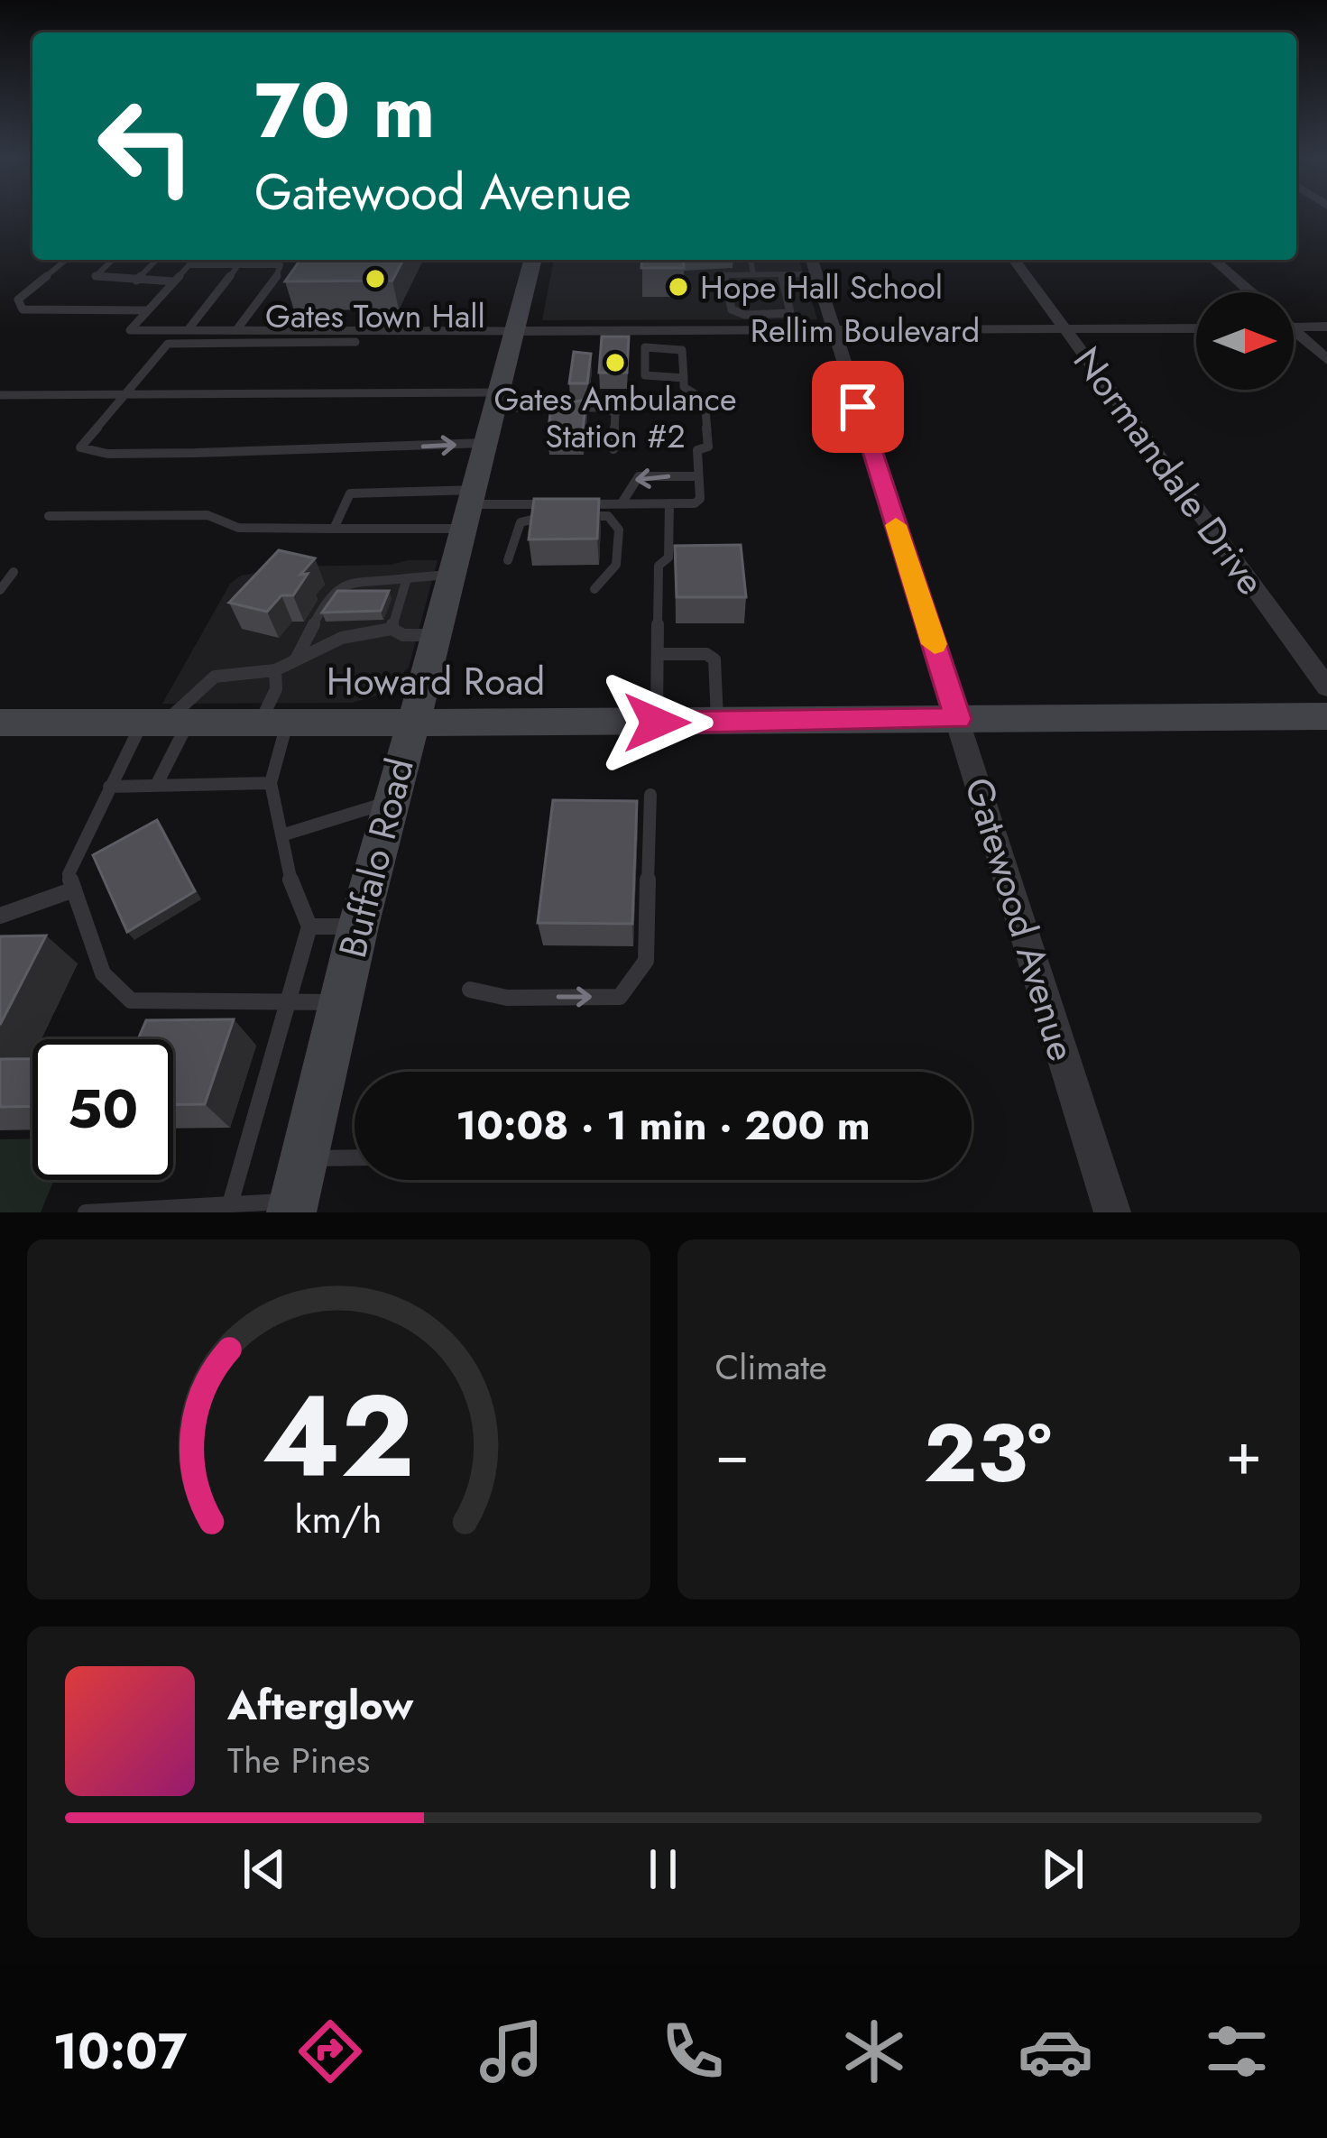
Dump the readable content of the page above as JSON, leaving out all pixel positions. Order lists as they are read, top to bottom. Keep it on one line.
{"streets":{"main road":["Howard Road","Buffalo Road"],"street":["Rellim Boulevard","Normandale Drive","Gatewood Avenue"]},"crossings":[["Rellim Boulevard","Normandale Drive"],["Rellim Boulevard","Buffalo Road"],["Rellim Boulevard","Gatewood Avenue"],["Howard Road","Buffalo Road"],["Howard Road","Gatewood Avenue"]],"places":["Gates Town Hall","Hope Hall School","Gates Ambulance Station #2"],"north":"right","page":{"turn":["70 m","Gatewood Avenue"],"limit":"50","trip":"10:08 · 1 min · 200 m","tile":"Climate","heat":["−","23°","+"],"song":["Afterglow","The Pines"],"tabs":"10:07","gauge":["42","km/h"]}}
